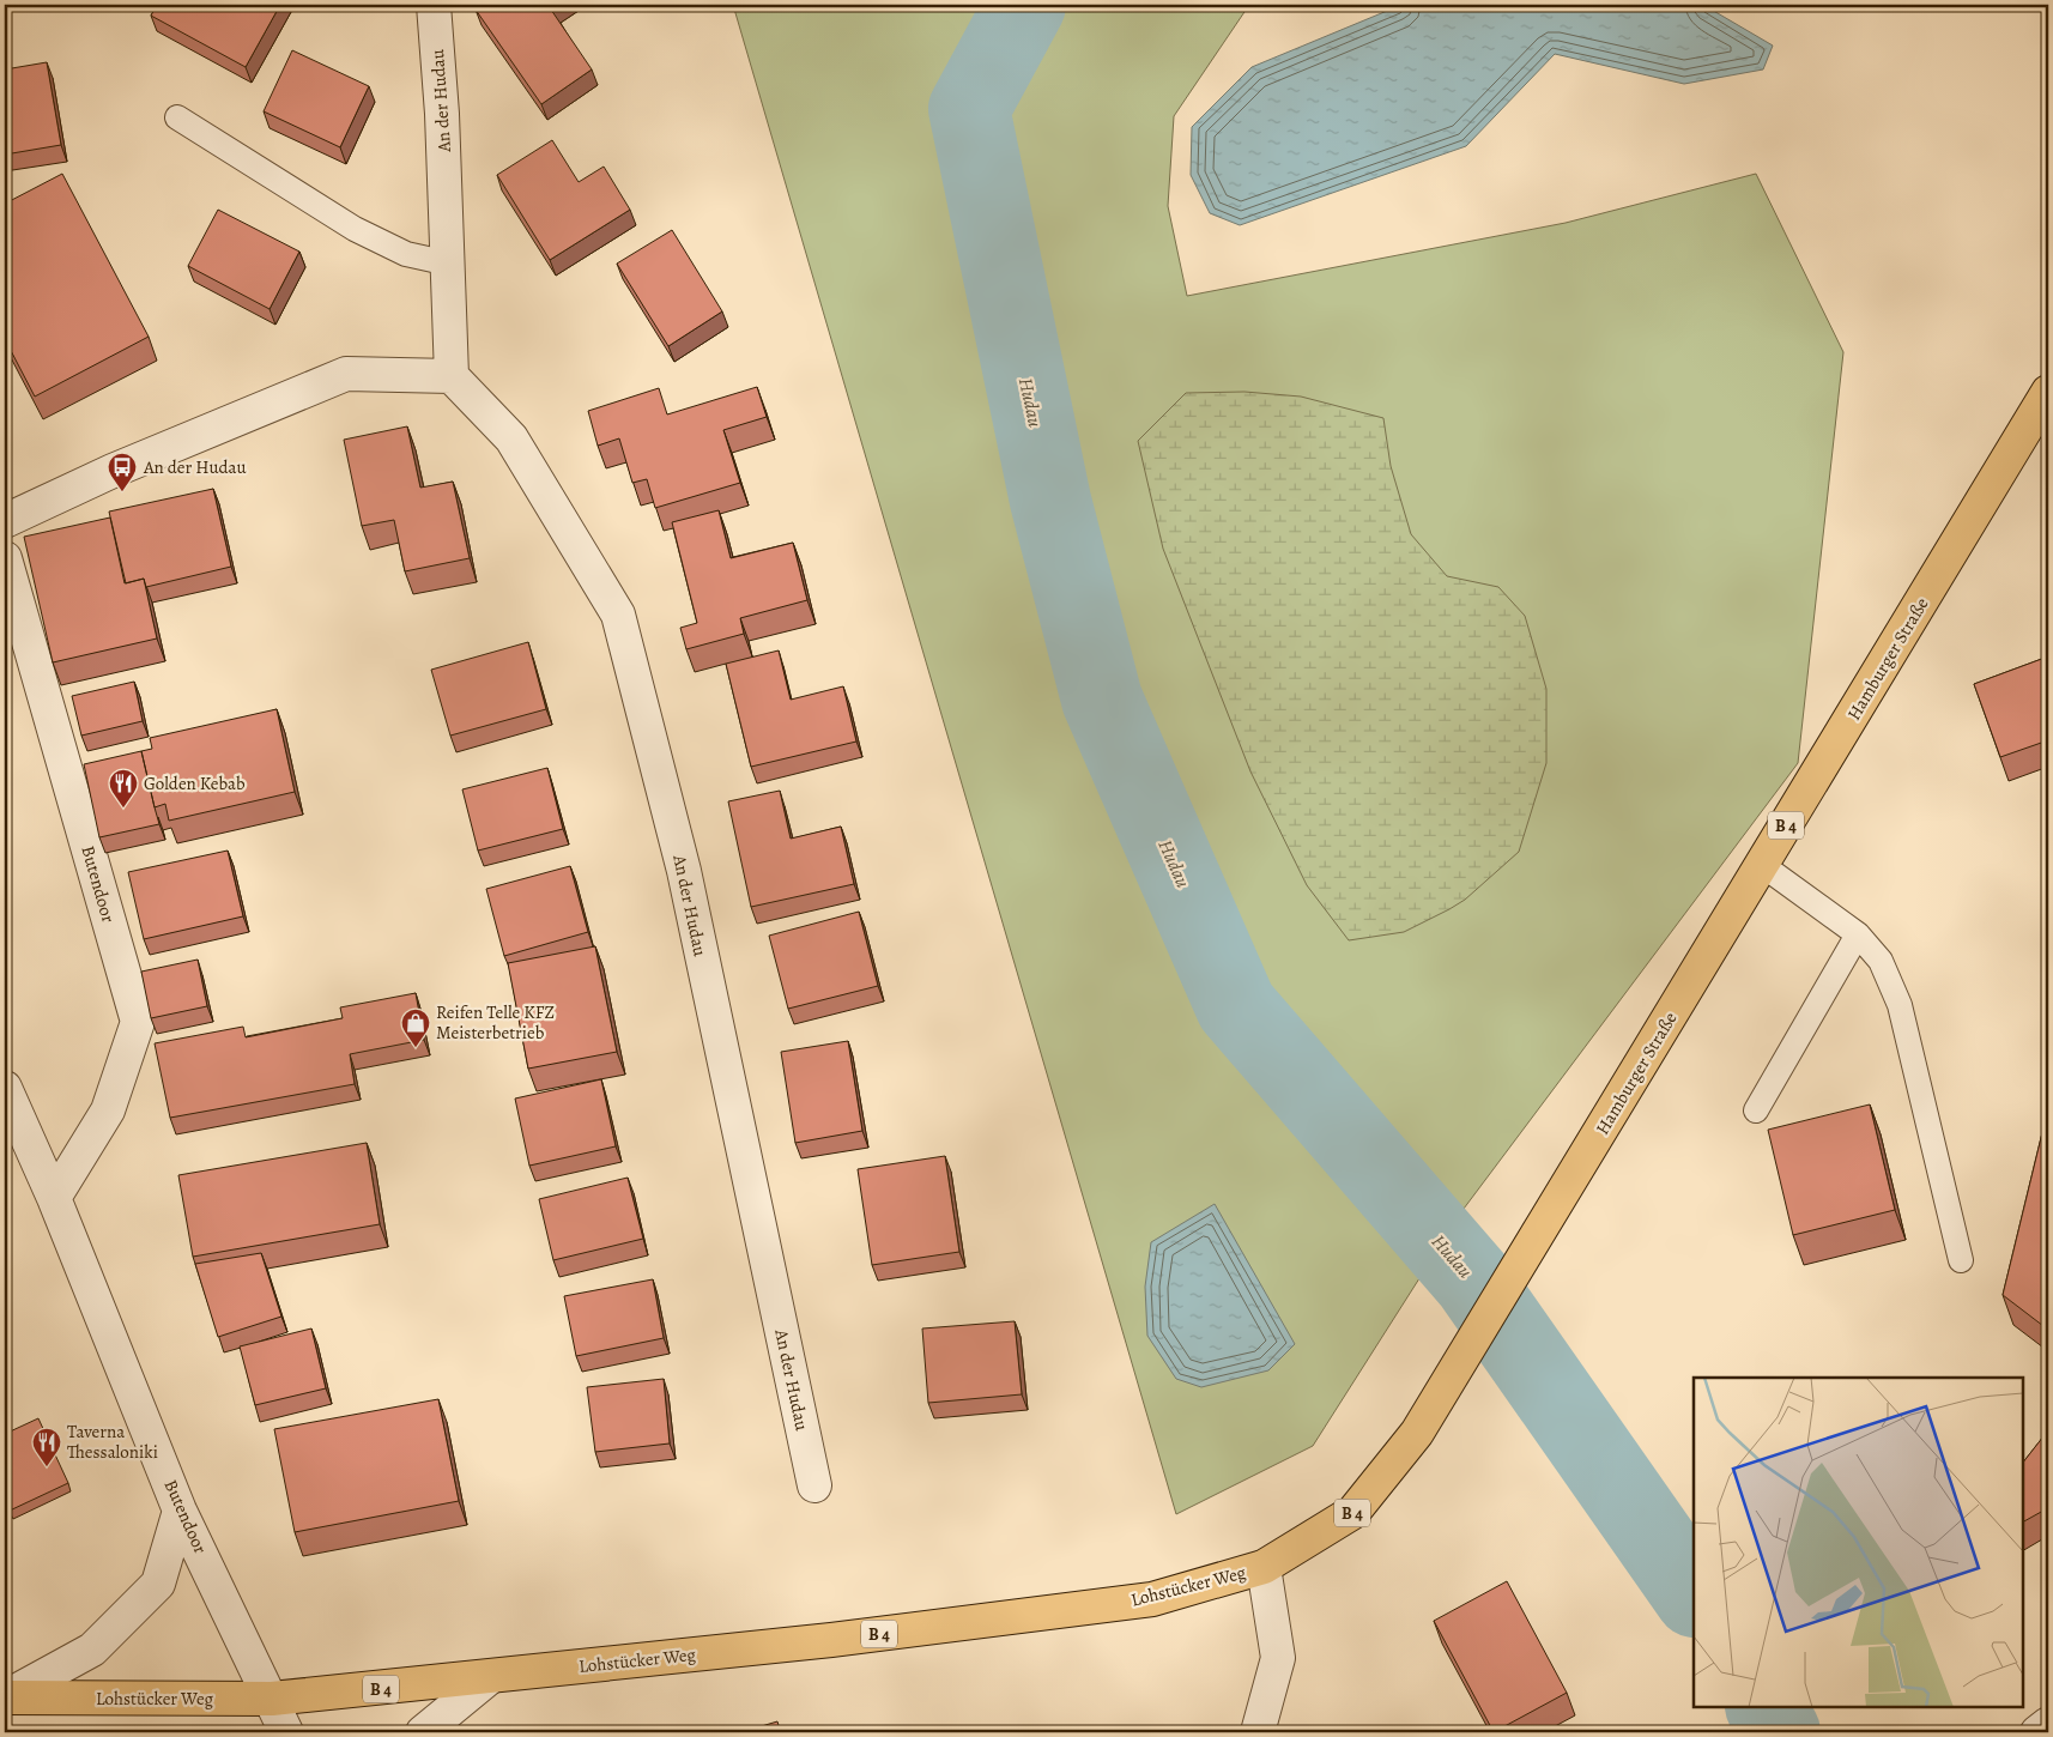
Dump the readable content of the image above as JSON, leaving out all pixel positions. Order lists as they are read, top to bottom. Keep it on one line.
{"streets":{"main road":["Hamburger Straße","B 4","Lohstücker Weg"],"street":["An der Hudau","Butendoor"]},"crossings":[["Hamburger Straße","Lohstücker Weg"],["Butendoor","Lohstücker Weg"]],"water":["Hudau"],"places":{"bus stop":["An der Hudau"],"restaurant":["Golden Kebab","Taverna Thessaloniki"],"shop":["Reifen Telle KFZ Meisterbetrieb"]}}
